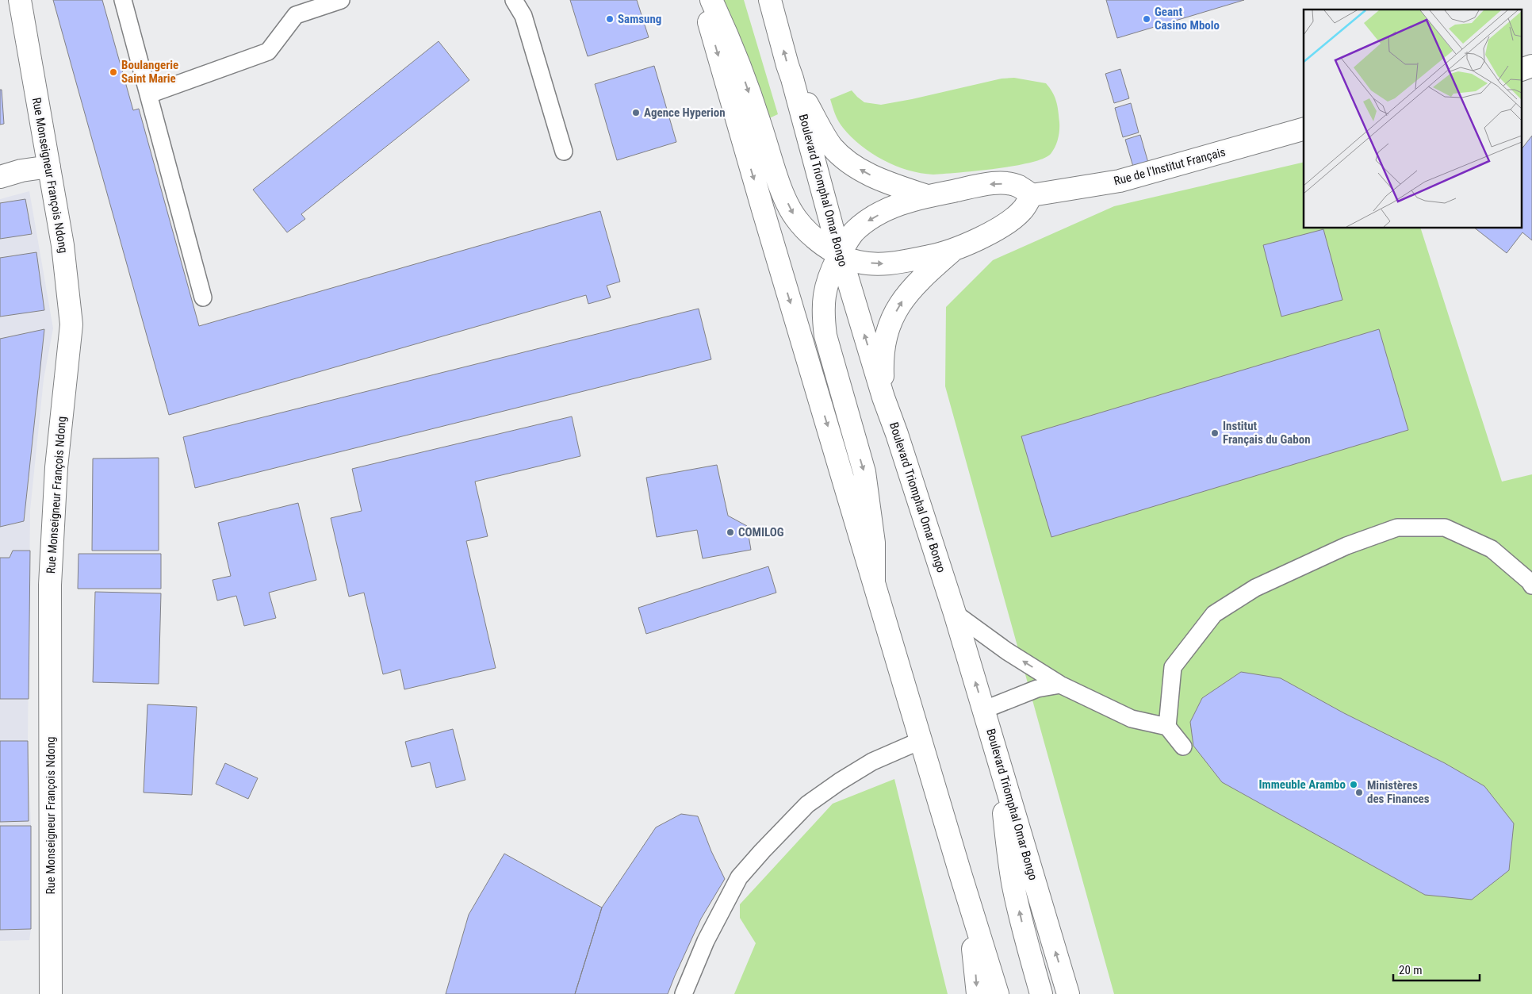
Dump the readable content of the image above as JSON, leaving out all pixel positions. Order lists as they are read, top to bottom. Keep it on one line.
{"streets":{"main road":["Rue de l'Institut Français","Rue Monseigneur François Ndong","Boulevard Triomphal Omar Bongo"]},"places":["Samsung","Geant Casino Mbolo","Boulangerie Saint Marie","Agence Hyperion","Institut Français du Gabon","COMILOG","Immeuble Arambo","Ministères des Finances"],"scale_bar":"20 m"}
